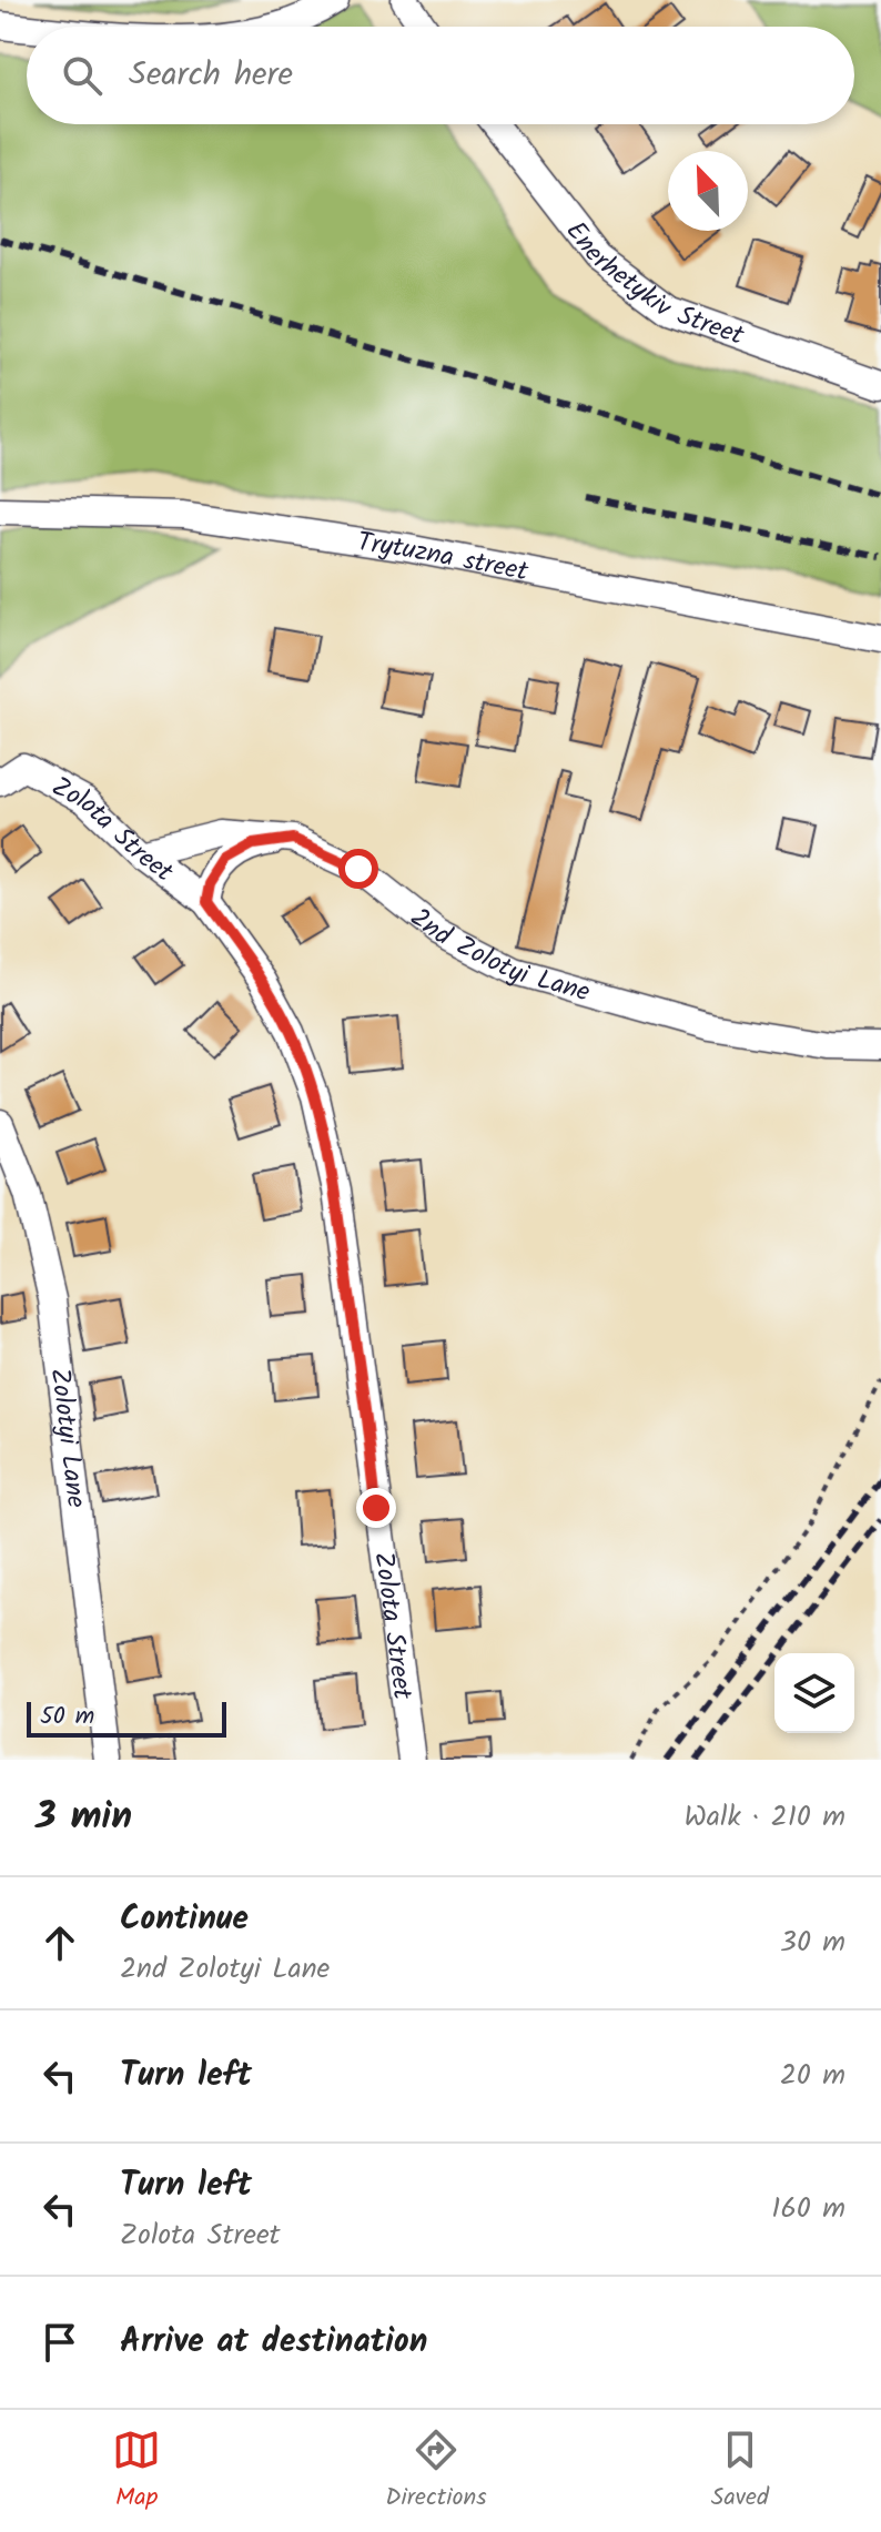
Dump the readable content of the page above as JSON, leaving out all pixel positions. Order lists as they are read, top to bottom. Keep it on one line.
{"streets":{"street":["Enerhetykiv Street","Trytuzna street","Zolota Street","2nd Zolotyi Lane","Zolotyi Lane"]},"crossings":[["Zolota Street","2nd Zolotyi Lane"]],"scale_bar":"50 m","north":"top left","page":{"search":"Search here","scale":"50 m","heading":["3 min","Walk · 210 m"],"list":[["Continue","2nd Zolotyi Lane","30 m"],["Turn left","20 m"],["Turn left","Zolota Street","160 m"],"Arrive at destination"],"nav":["Map","Directions","Saved"]}}
